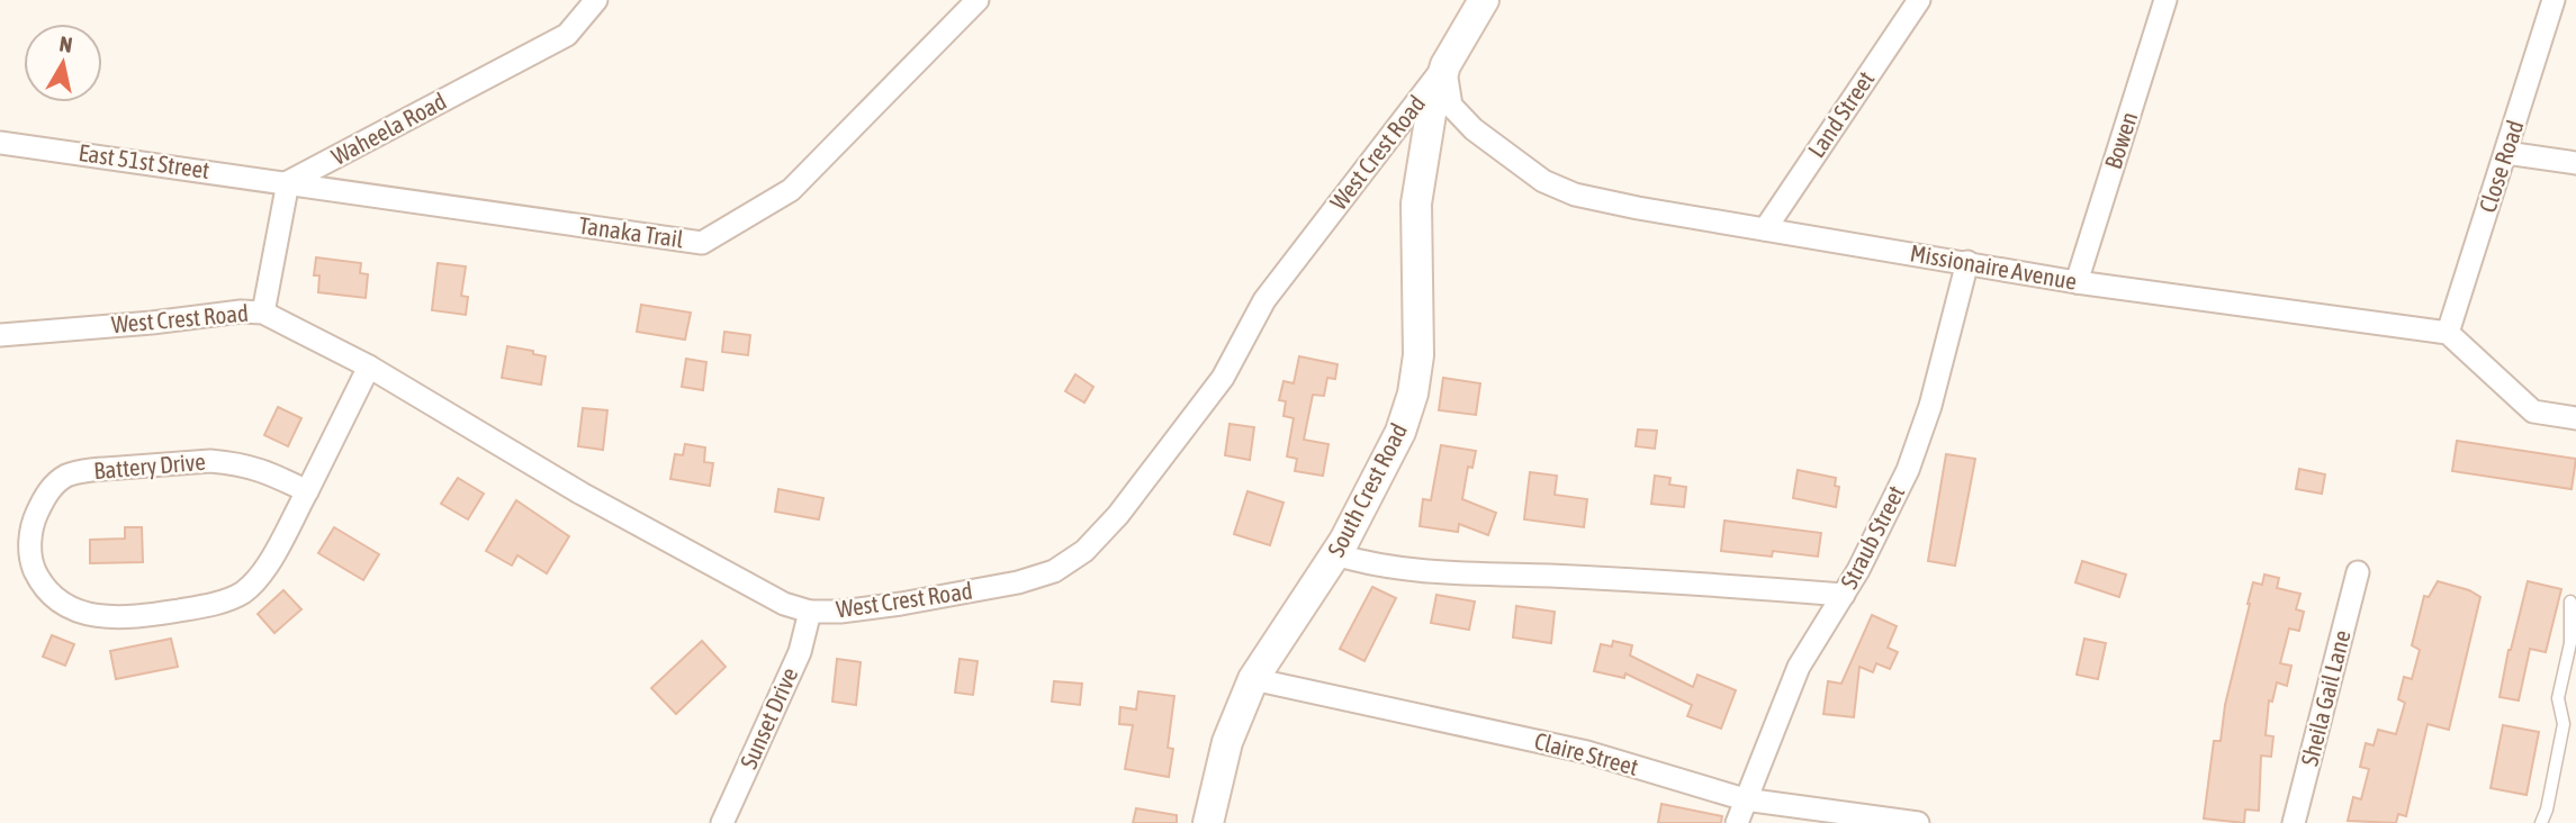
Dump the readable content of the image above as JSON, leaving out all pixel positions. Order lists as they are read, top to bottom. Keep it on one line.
{"streets":{"street":["Land Street","Waheela Road","Bowen","West Crest Road","East 51st Street","Close Road","Tanaka Trail","Missionaire Avenue","Battery Drive","South Crest Road","Straub Street","Sheila Gail Lane","Sunset Drive","Claire Street"]},"crossings":[["Land Street","Missionaire Avenue"],["Waheela Road","East 51st Street"],["Waheela Road","Tanaka Trail"],["Bowen","Missionaire Avenue"],["West Crest Road","Missionaire Avenue"],["West Crest Road","Battery Drive"],["West Crest Road","South Crest Road"],["West Crest Road","Sunset Drive"],["East 51st Street","Tanaka Trail"],["Close Road","Missionaire Avenue"],["Missionaire Avenue","South Crest Road"],["Missionaire Avenue","Straub Street"],["South Crest Road","Claire Street"],["Straub Street","Claire Street"]],"north":"top"}
